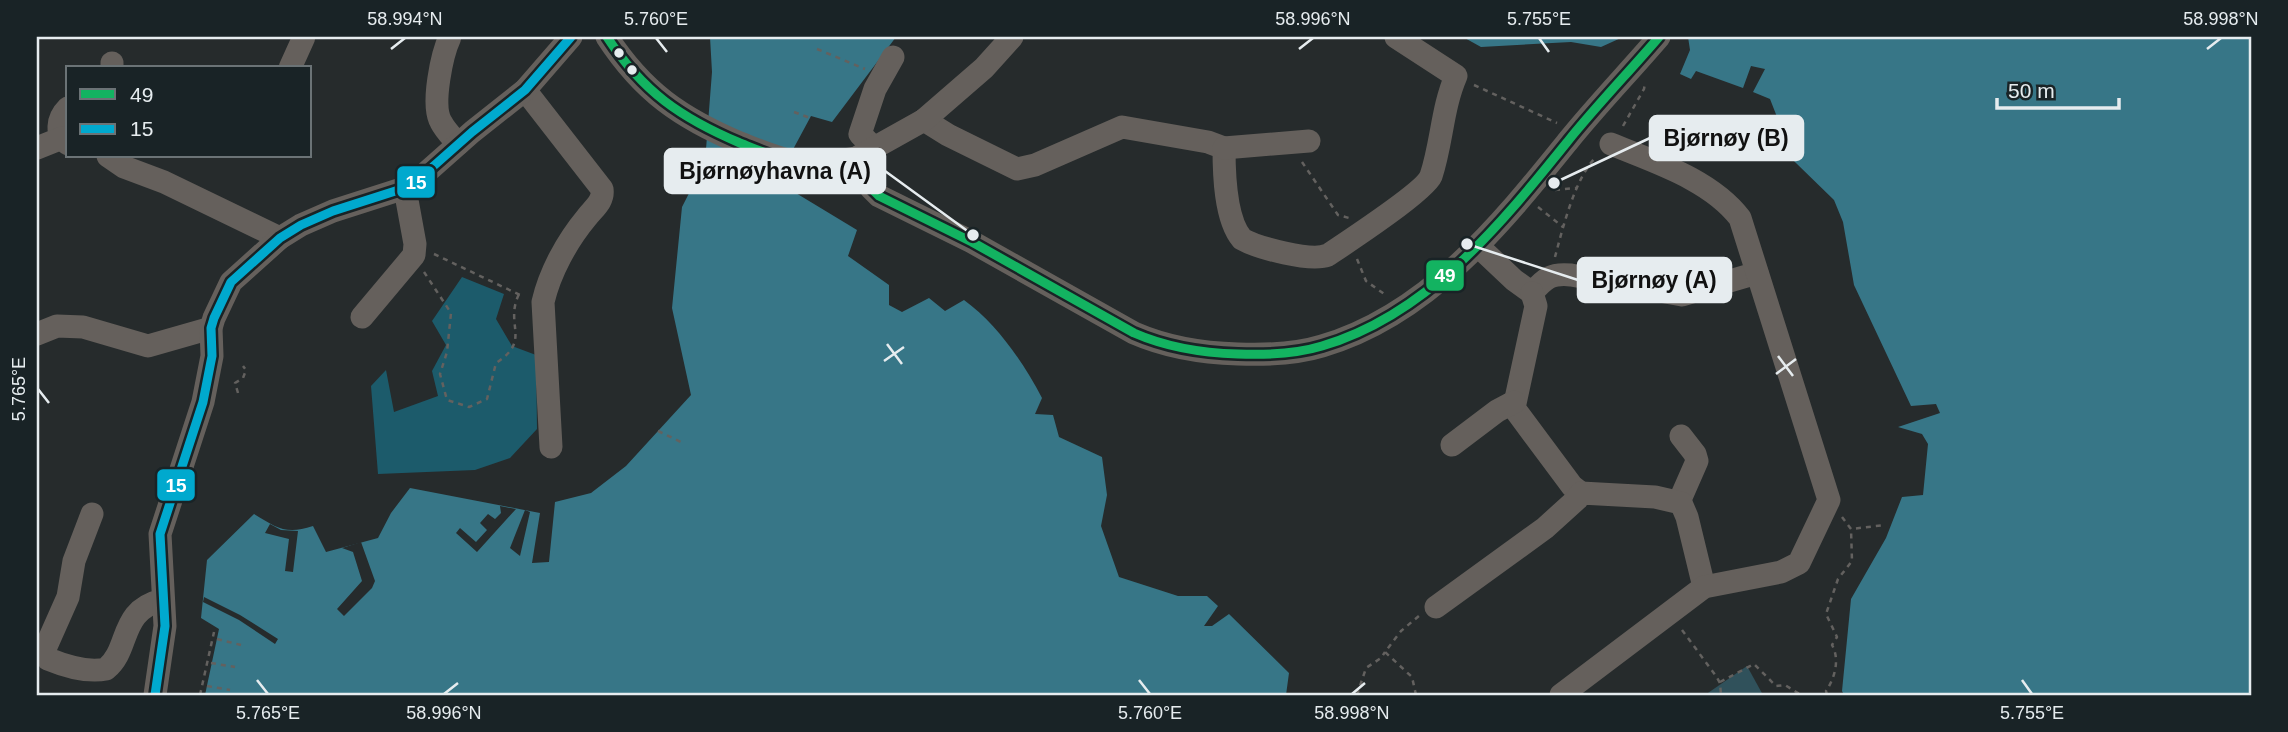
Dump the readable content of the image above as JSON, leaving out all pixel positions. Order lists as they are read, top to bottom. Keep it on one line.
{"places":["Bjørnøy (B)","Bjørnøyhavna (A)","Bjørnøy (A)"],"lines":["transit line 49","transit line 15"],"legend":["49","15"],"scale_bar":"50 m","coordinates":["58.994°N","5.760°E","58.996°N","5.755°E","58.998°N","5.765°E"]}
